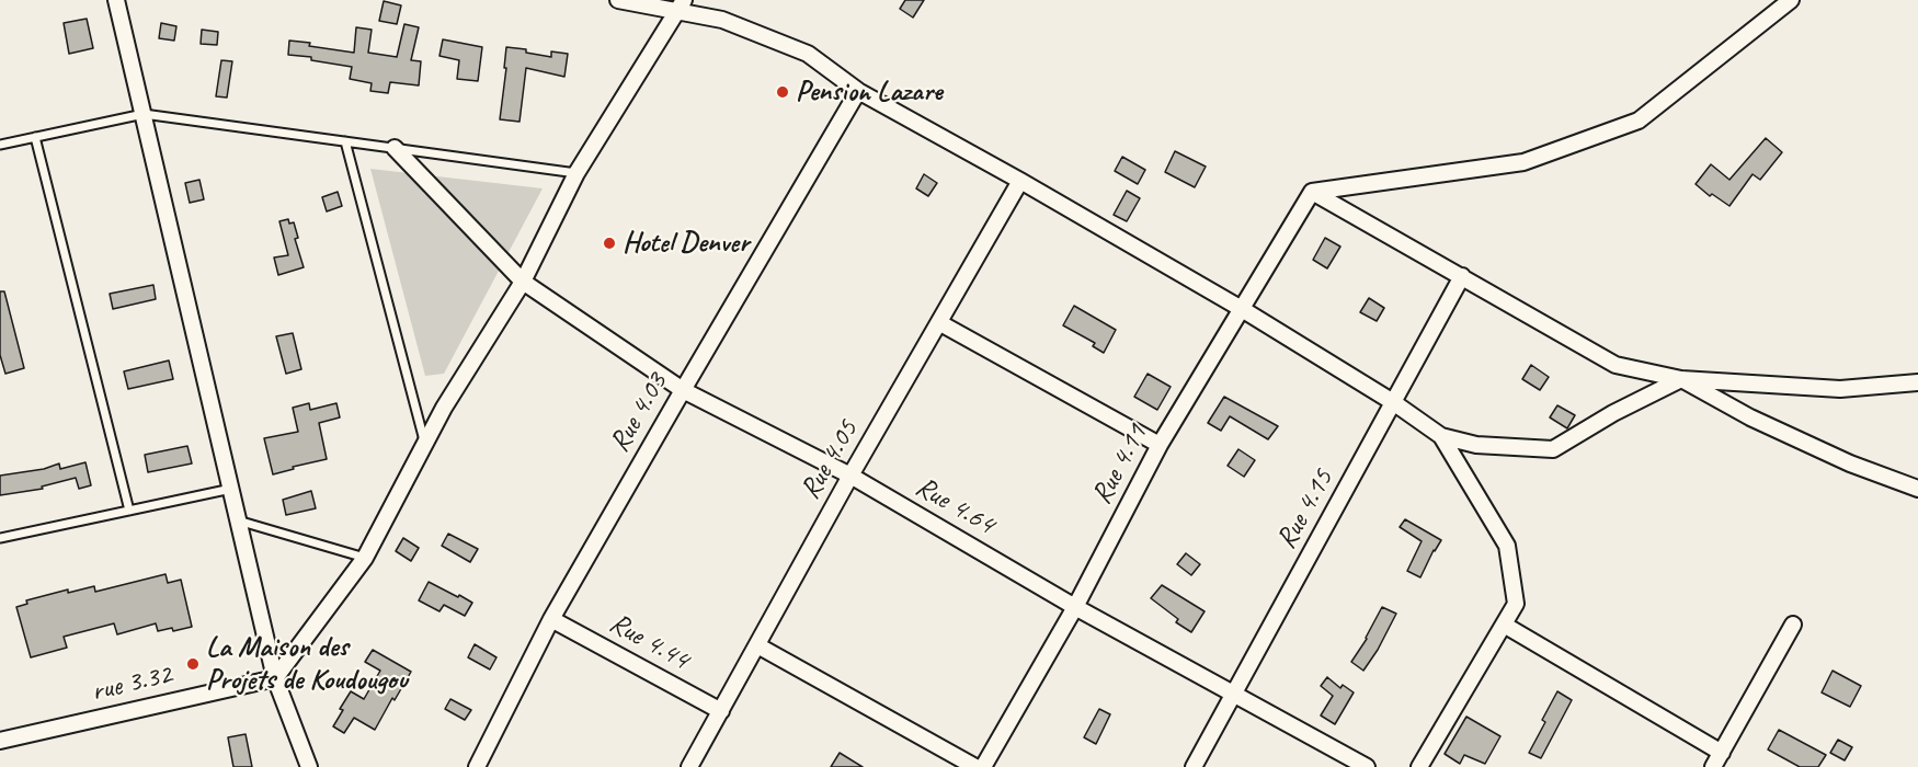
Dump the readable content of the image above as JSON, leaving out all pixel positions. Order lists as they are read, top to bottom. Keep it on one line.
{"streets":{"street":["Rue 4.03","Rue 4.05","Rue 4.11","Rue 4.64","Rue 4.15","Rue 4.44","rue 3.32"]},"crossings":[["Rue 4.03","Rue 4.64"],["Rue 4.03","Rue 4.44"],["Rue 4.05","Rue 4.64"],["Rue 4.05","Rue 4.44"],["Rue 4.11","Rue 4.64"],["Rue 4.64","Rue 4.15"]],"places":["Pension Lazare","Hotel Denver","La Maison des Projets de Koudougou"]}
